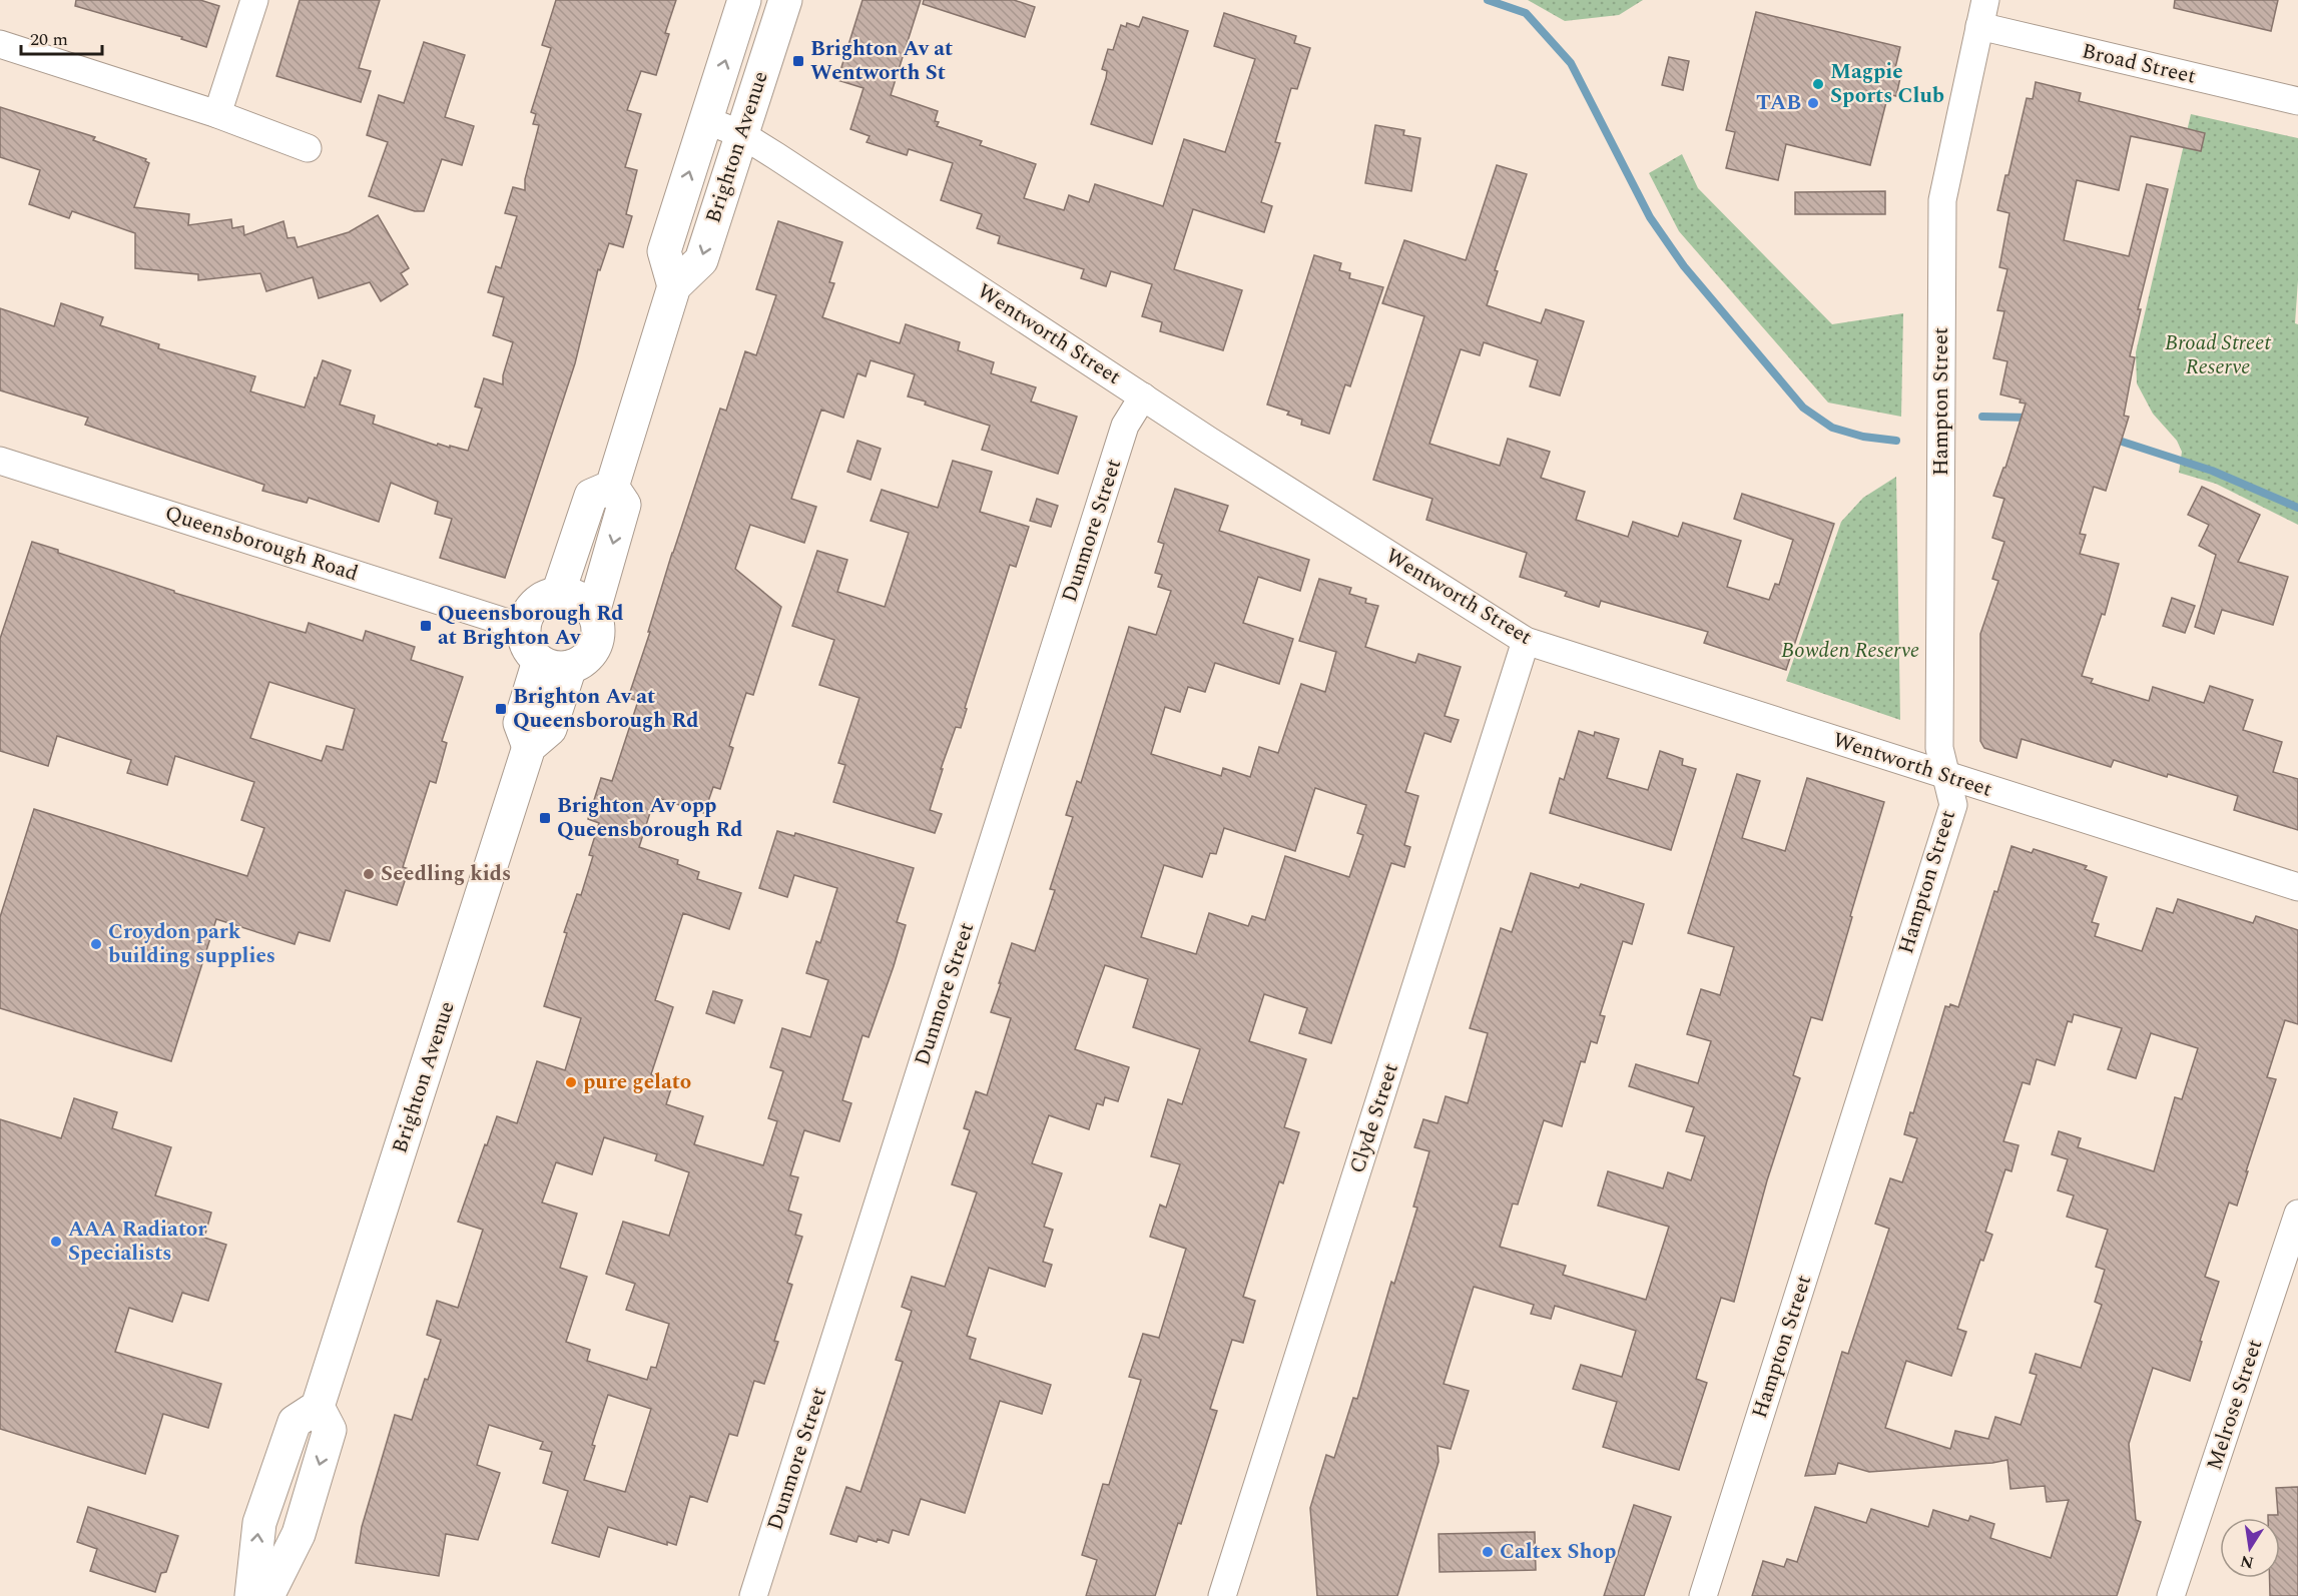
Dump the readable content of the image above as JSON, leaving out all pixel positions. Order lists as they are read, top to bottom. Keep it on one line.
{"streets":{"main road":["Brighton Avenue"],"street":["Broad Street","Wentworth Street","Hampton Street","Dunmore Street","Queensborough Road","Clyde Street","Melrose Street"]},"crossings":[["Broad Street","Hampton Street"],["Brighton Avenue","Wentworth Street"],["Brighton Avenue","Queensborough Road"],["Wentworth Street","Hampton Street"],["Wentworth Street","Dunmore Street"],["Wentworth Street","Clyde Street"]],"parks":["Broad Street Reserve","Bowden Reserve"],"places":{"transit":["Brighton Av at Wentworth St","Queensborough Rd at Brighton Av","Brighton Av at Queensborough Rd","Brighton Av opp Queensborough Rd"],"other":["Magpie Sports Club","TAB","Seedling kids","Croydon park building supplies","pure gelato","AAA Radiator Specialists","Caltex Shop"]},"scale_bar":"20 m","north":"bottom"}
